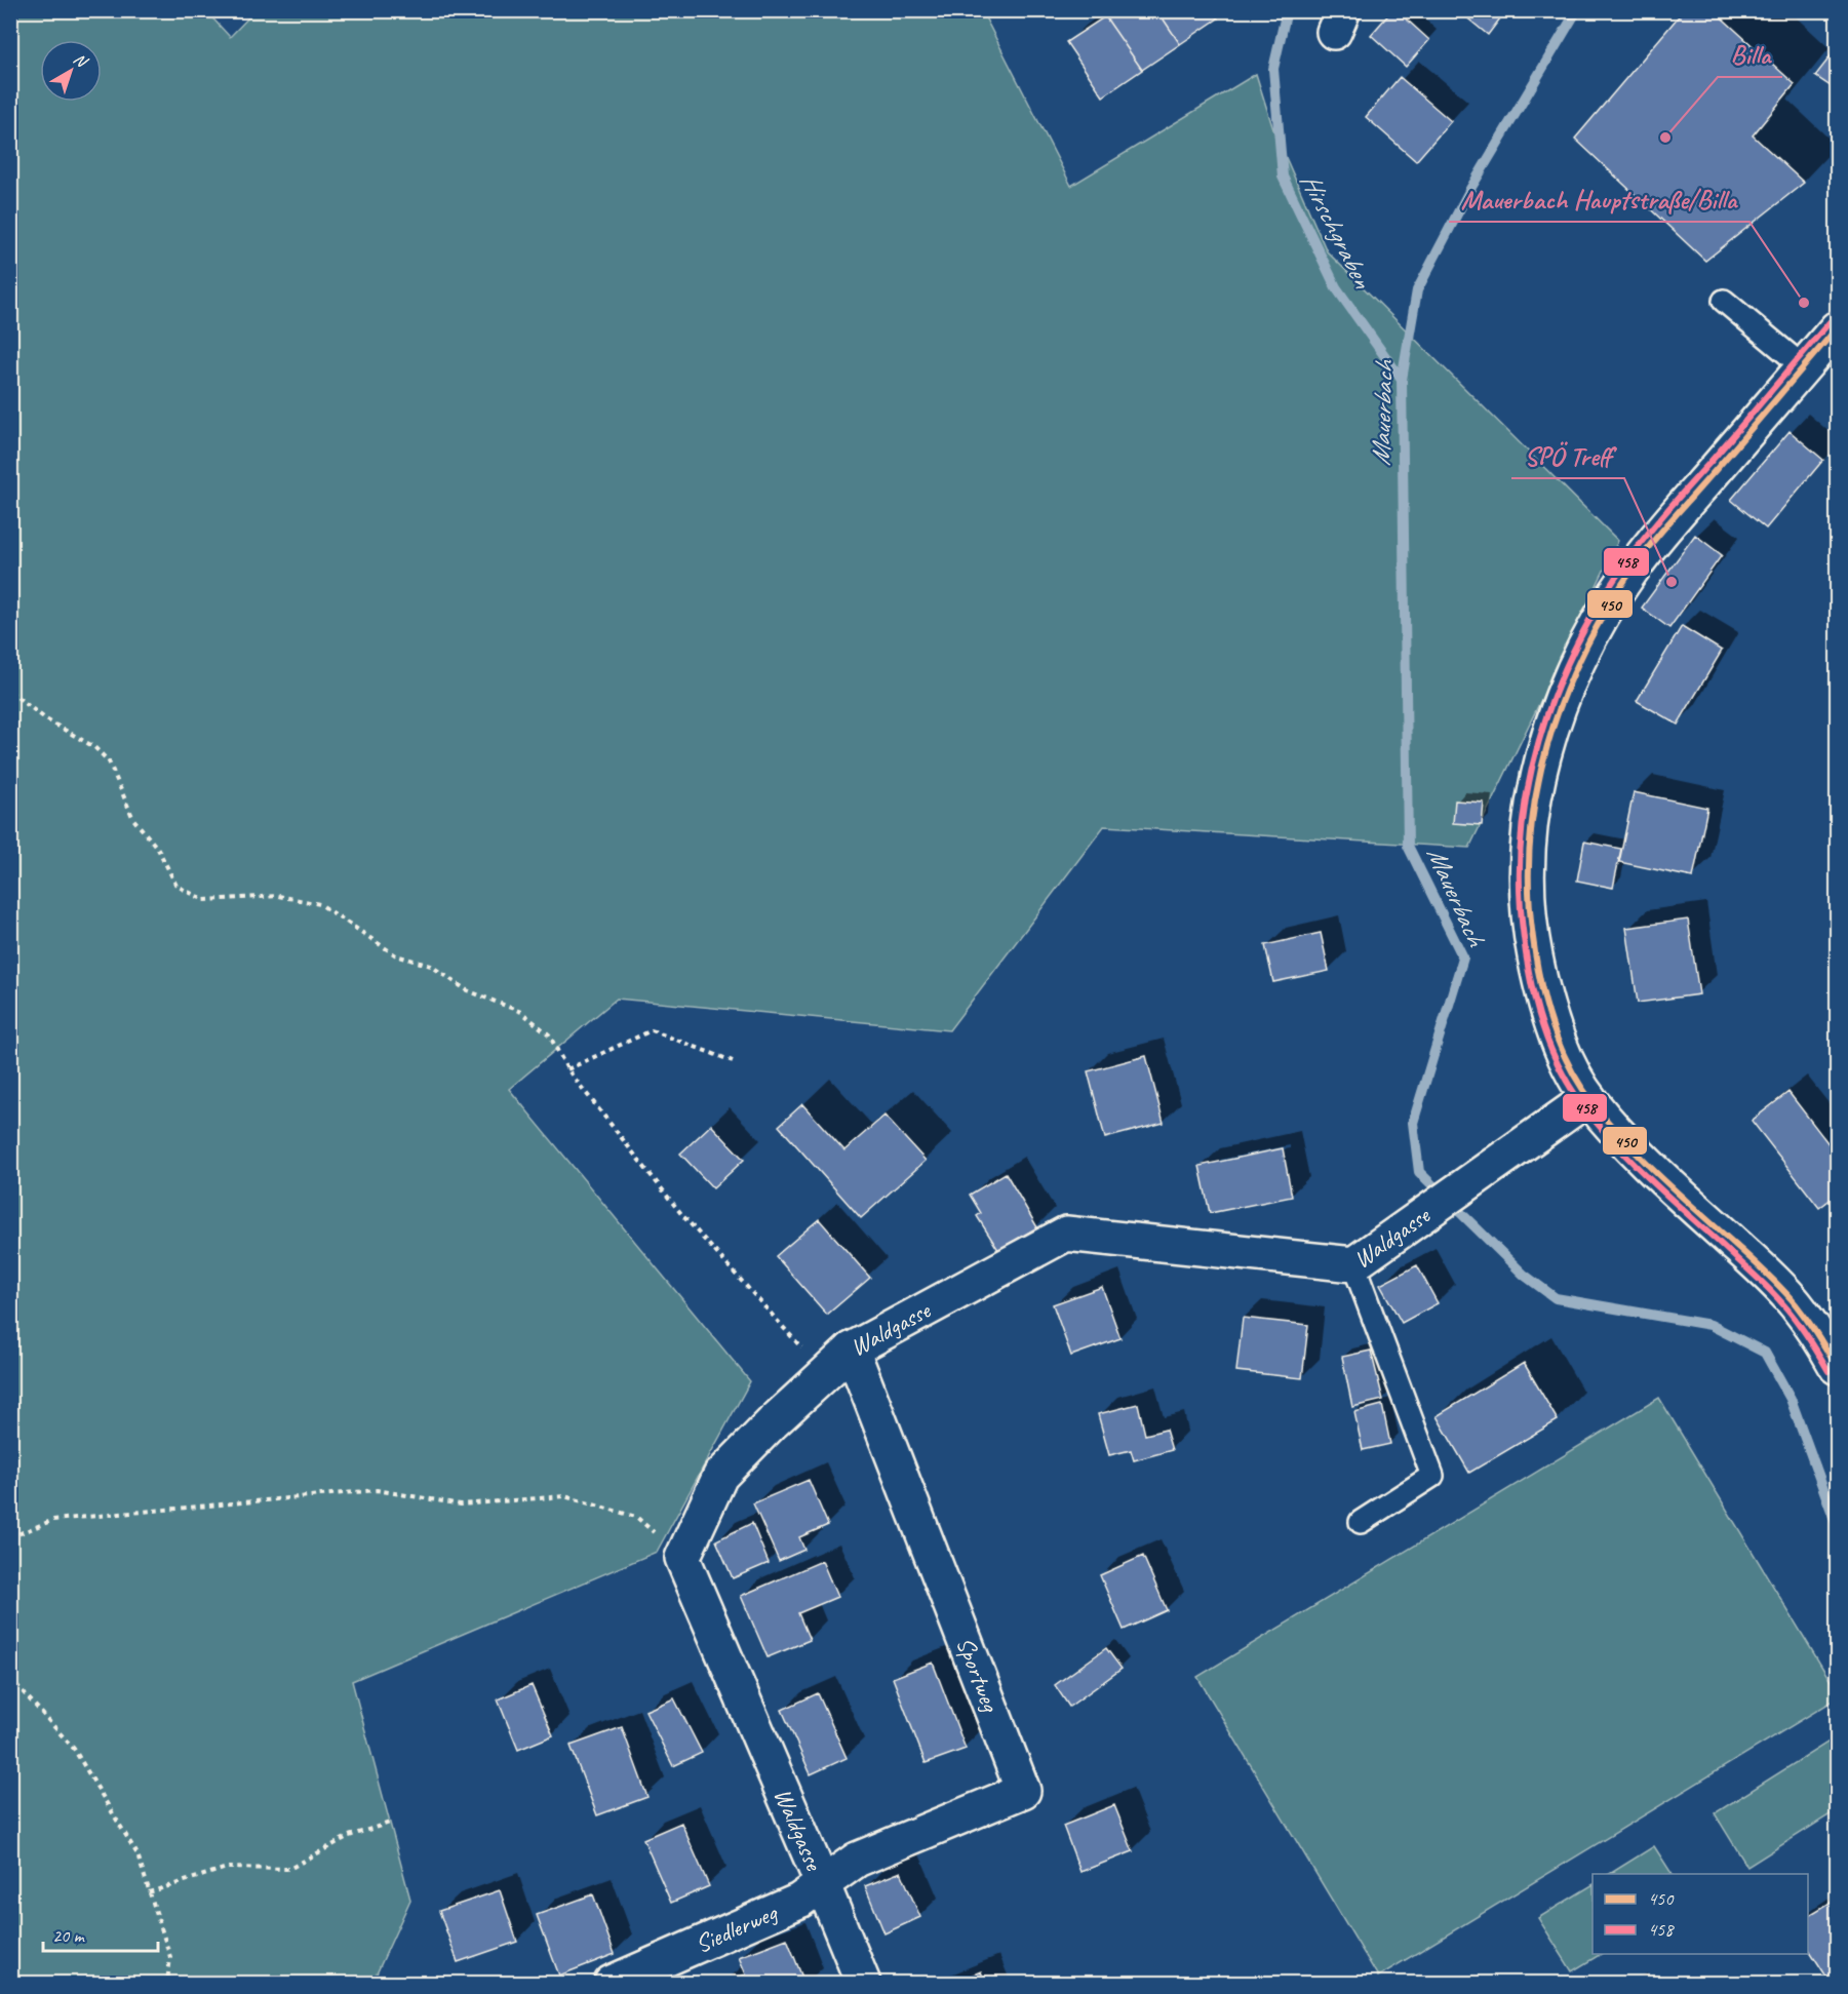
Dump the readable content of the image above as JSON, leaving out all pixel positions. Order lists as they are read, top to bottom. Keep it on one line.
{"streets":{"street":["Waldgasse","Sportweg","Siedlerweg"]},"crossings":[["Waldgasse","Sportweg"],["Waldgasse","Siedlerweg"],["Sportweg","Siedlerweg"]],"water":["Hirschgraben","Mauerbach"],"places":["Billa","Mauerbach Hauptstraße/Billa","SPÖ Treff"],"lines":["transit line 458","transit line 450"],"legend":["450","458"],"scale_bar":"20 m","north":"top right"}
